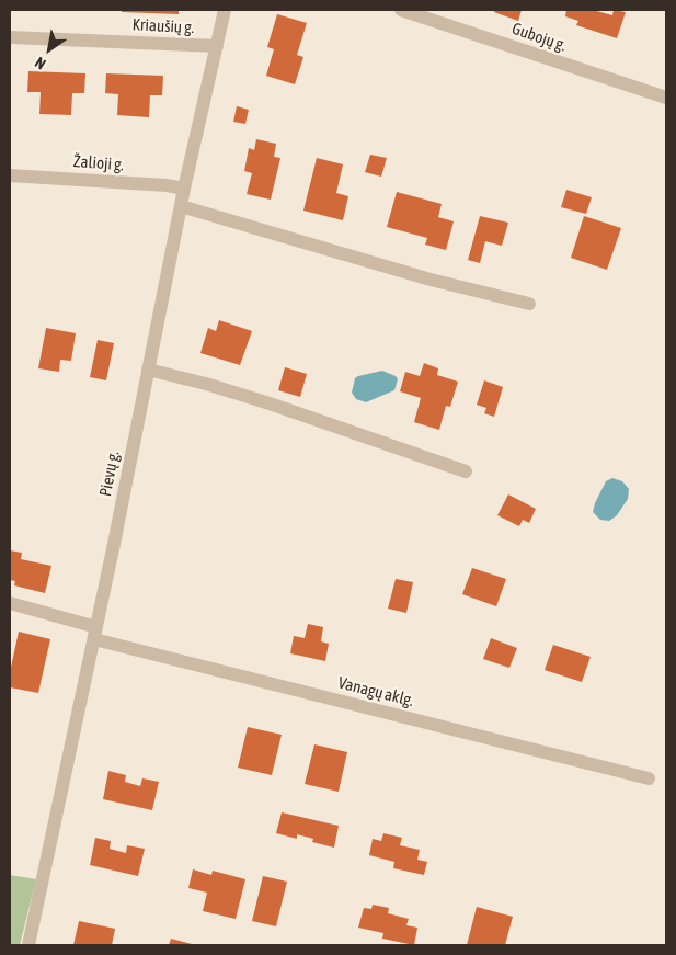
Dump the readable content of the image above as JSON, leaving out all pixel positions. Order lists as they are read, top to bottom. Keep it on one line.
{"streets":{"street":["Kriaušių g.","Gubojų g.","Žalioji g.","Pievų g.","Vanagų aklg."]},"crossings":[["Kriaušių g.","Pievų g."],["Žalioji g.","Pievų g."],["Pievų g.","Vanagų aklg."]],"north":"bottom left"}
